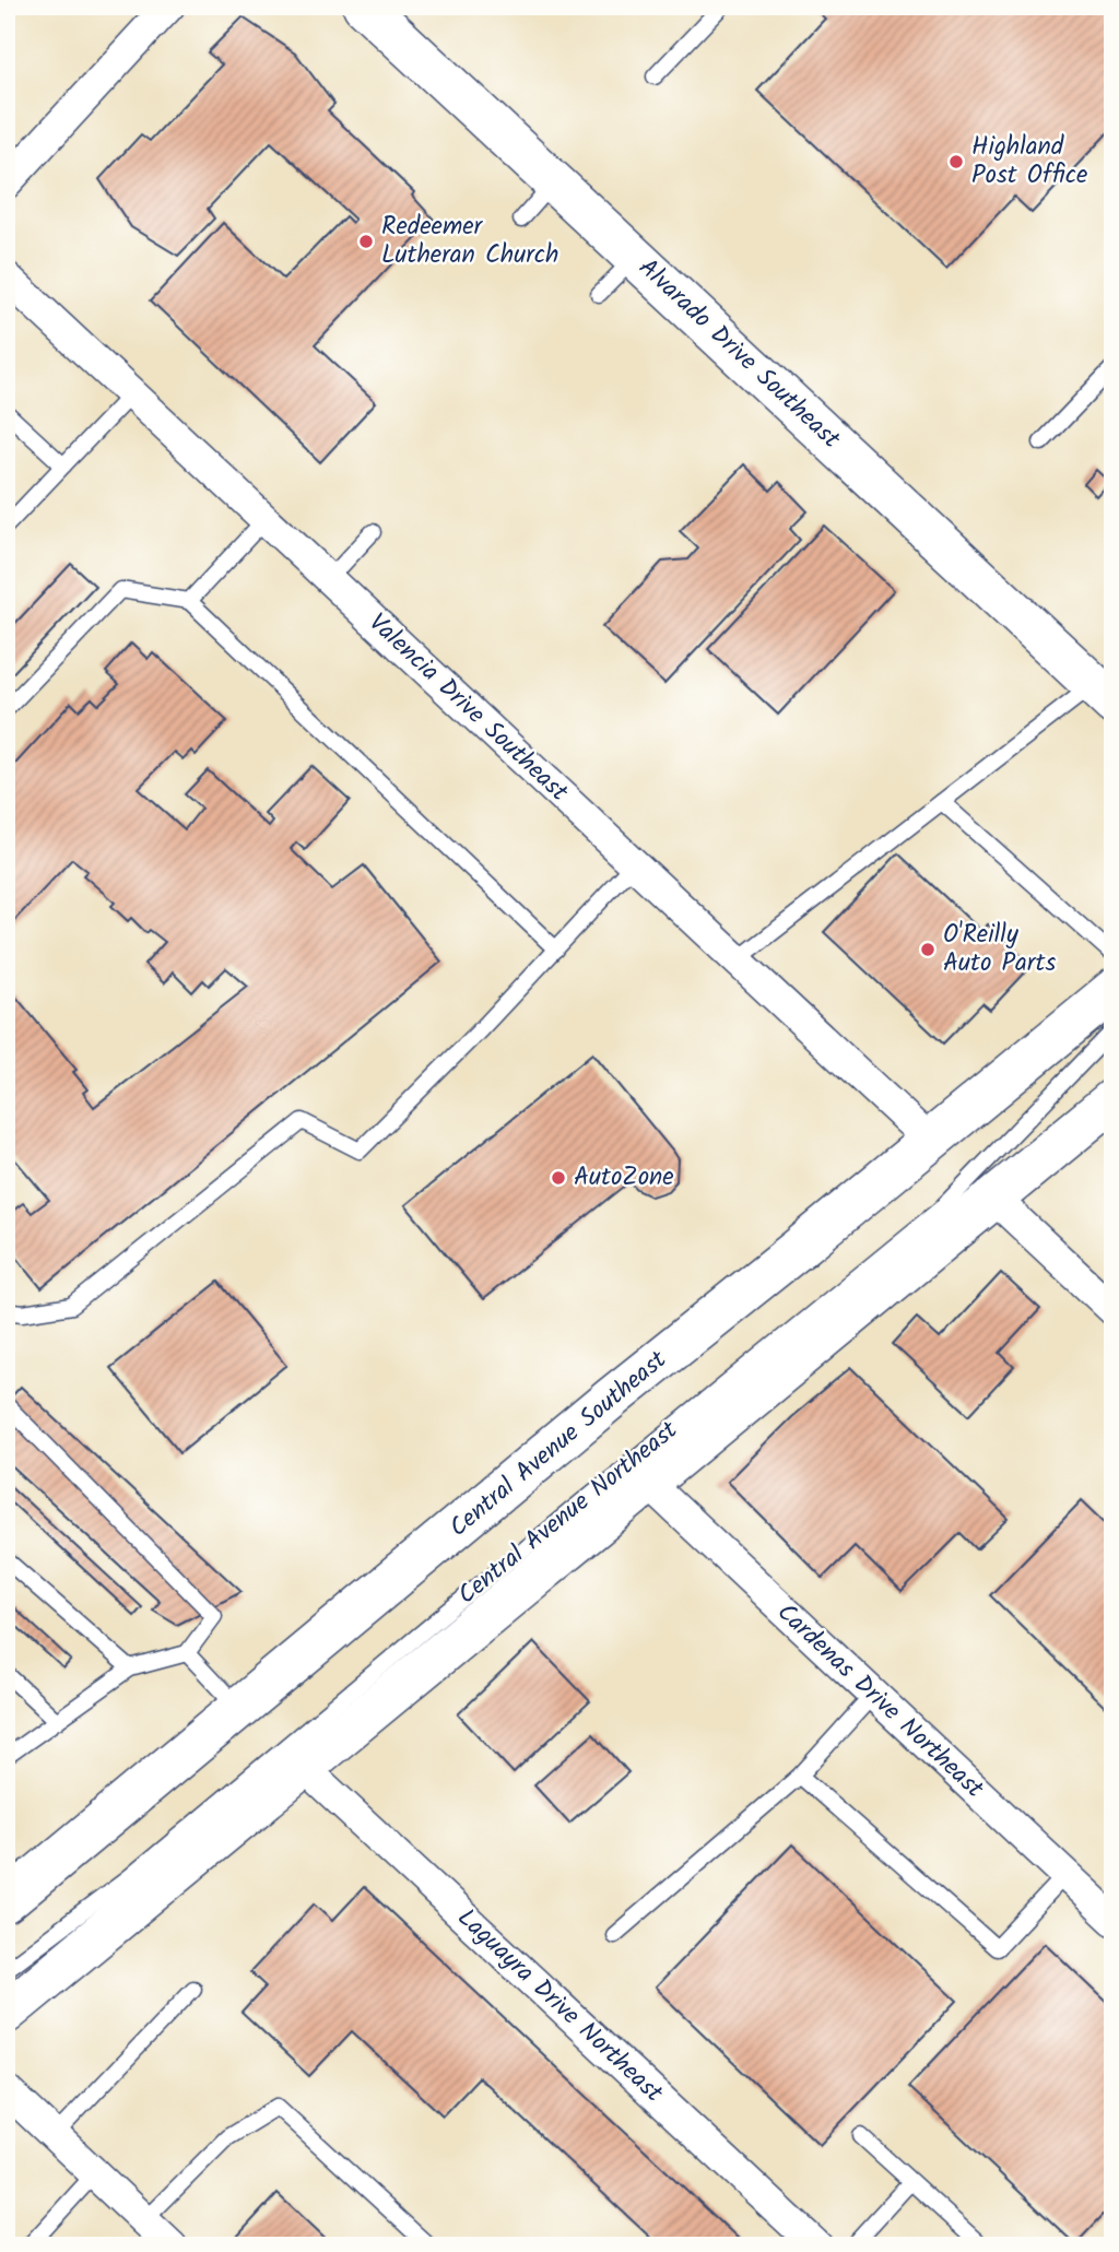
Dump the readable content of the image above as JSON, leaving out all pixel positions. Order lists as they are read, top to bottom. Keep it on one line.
{"streets":{"main road":["Alvarado Drive Southeast","Central Avenue Southeast","Central Avenue Northeast"],"street":["Valencia Drive Southeast","Cardenas Drive Northeast","Laguayra Drive Northeast"]},"crossings":[["Valencia Drive Southeast","Central Avenue Southeast"],["Central Avenue Northeast","Cardenas Drive Northeast"],["Central Avenue Northeast","Laguayra Drive Northeast"]],"places":["Highland Post Office","Redeemer Lutheran Church","O'Reilly Auto Parts","AutoZone"]}
